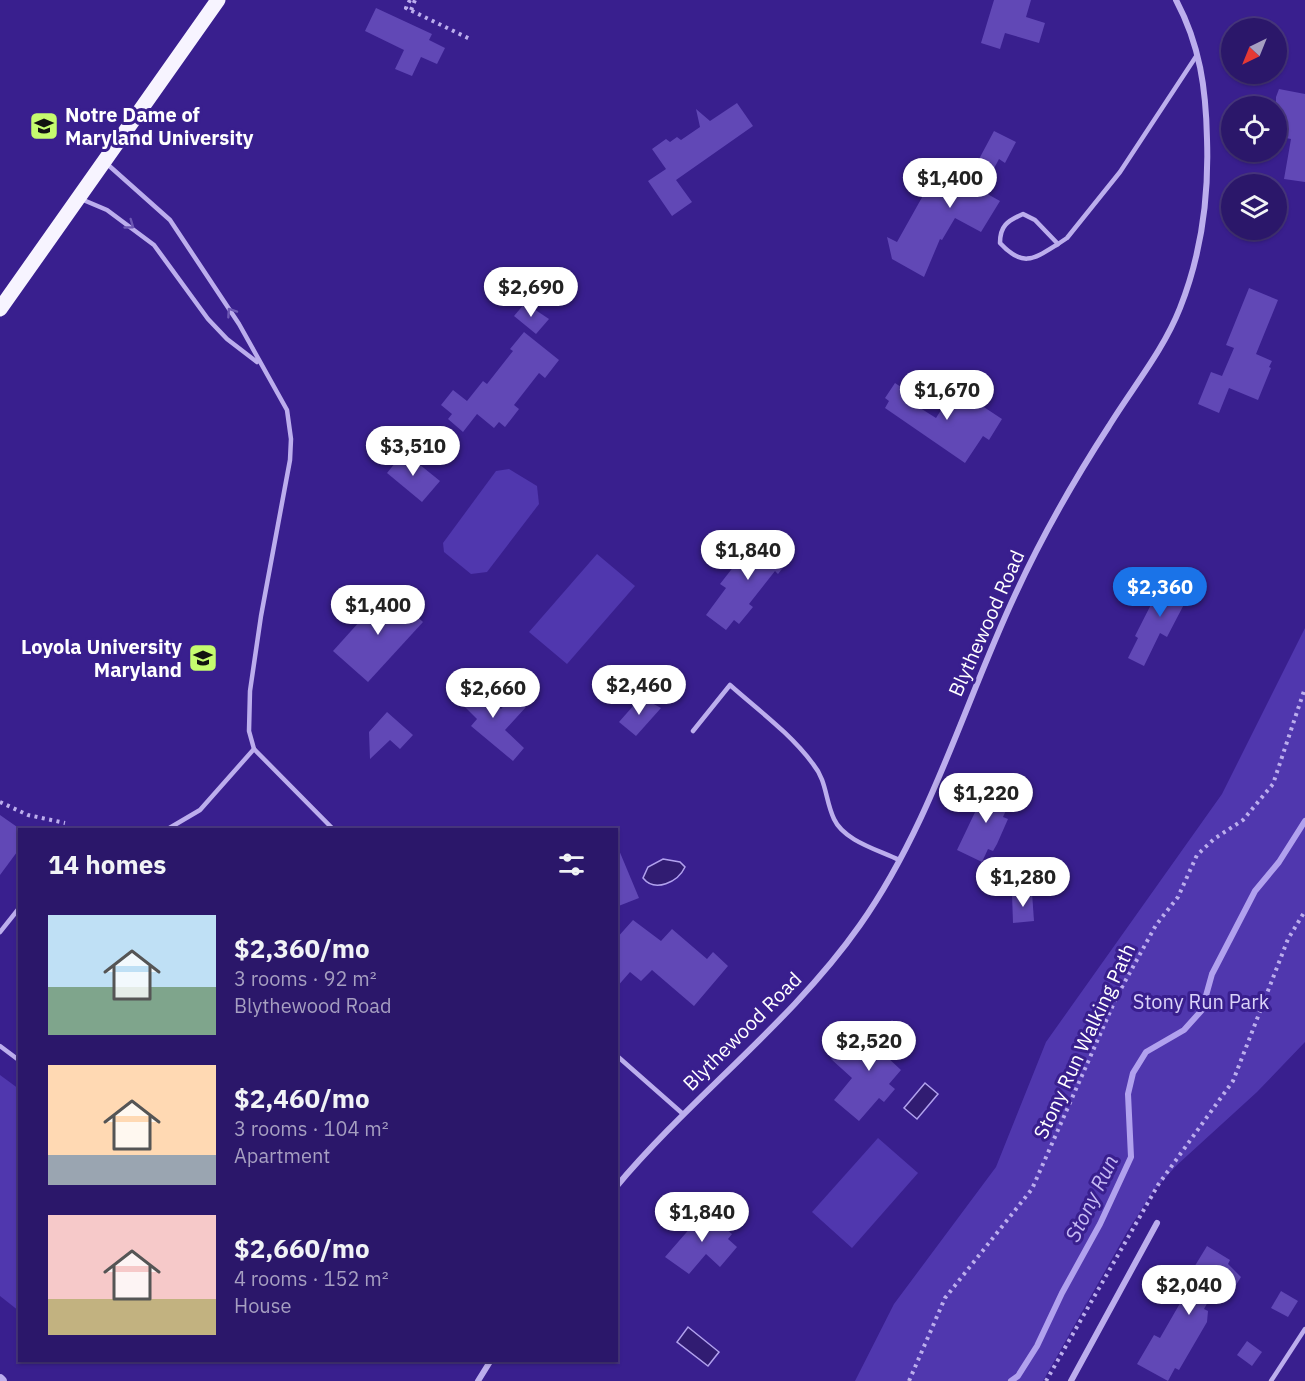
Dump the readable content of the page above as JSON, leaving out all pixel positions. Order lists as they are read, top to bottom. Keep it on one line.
{"streets":{"street":["Blythewood Road"],"path":["Stony Run Walking Path"]},"water":["Stony Run"],"parks":["Stony Run Park"],"places":{"school or university":["Notre Dame of Maryland University","Loyola University Maryland"]},"north":"bottom left","page":{"price":["$1,400","$2,690","$1,670","$3,510","$1,840","$2,360","$1,400","$2,460","$2,660","$1,220","$1,280","$2,520","$1,840","$2,040"],"heading":"14 homes","list":[{"name":"$2,360/mo","note":"3 rooms · 92 m² · Blythewood Road"},{"name":"$2,460/mo","note":"3 rooms · 104 m² · Apartment"},{"name":"$2,660/mo","note":"4 rooms · 152 m² · House"}]}}
